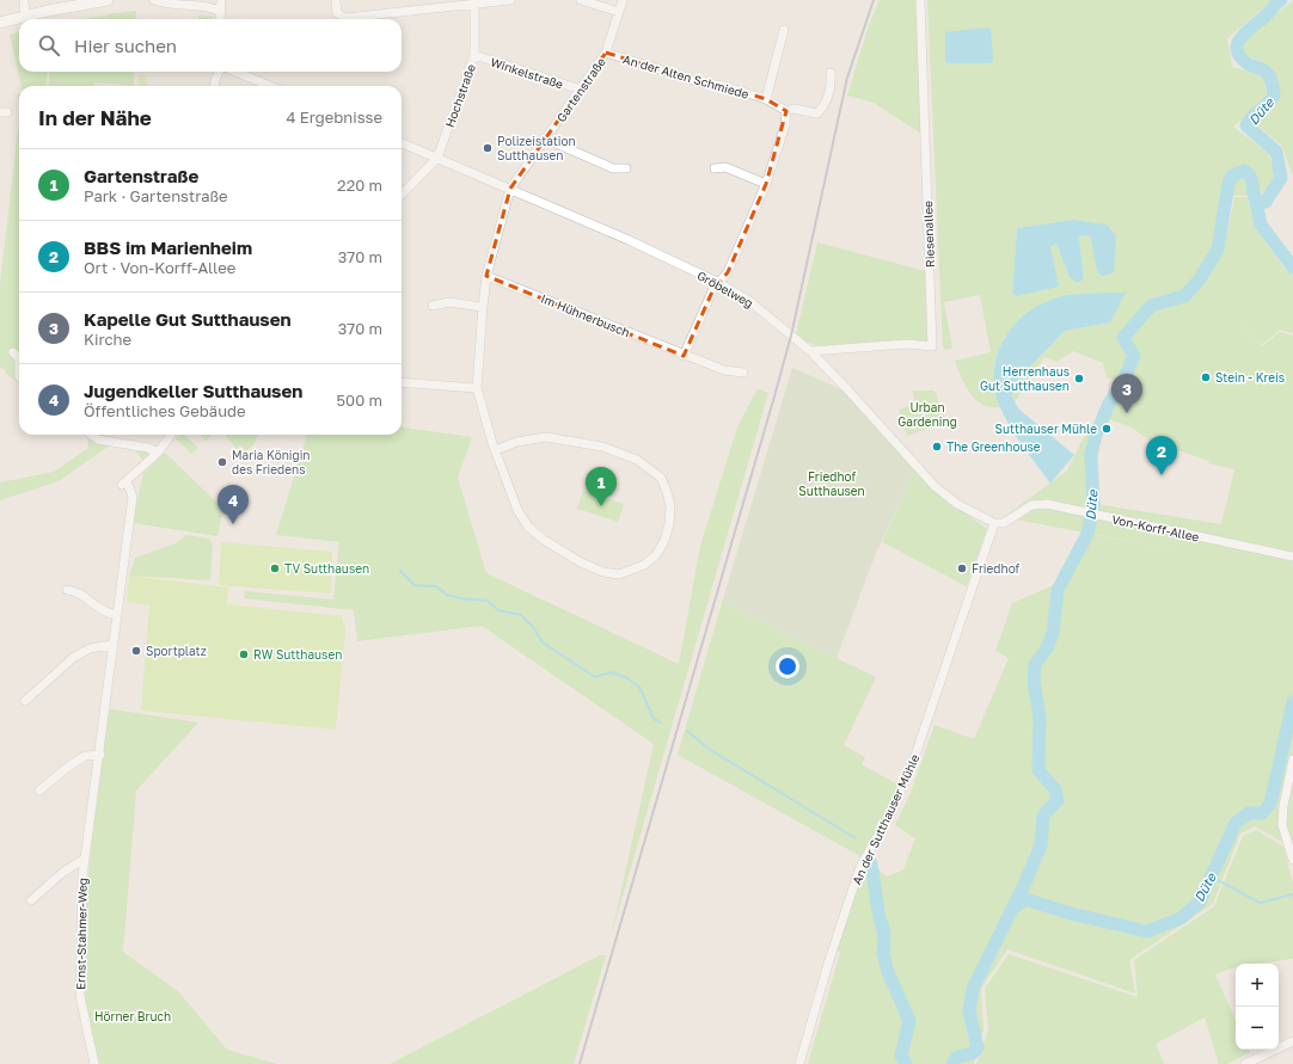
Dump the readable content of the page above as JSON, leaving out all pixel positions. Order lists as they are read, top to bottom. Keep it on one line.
{"streets":{"street":["Winkelstraße","An der Alten Schmiede","Gartenstraße","Hochstraße","Riesenallee","Gröbelweg","Im Hühnerbusch","Von-Korff-Allee","An der Sutthauser Mühle","Ernst-Stahmer-Weg"]},"crossings":[["Winkelstraße","Gartenstraße"],["Winkelstraße","Hochstraße"],["An der Alten Schmiede","Gartenstraße"],["Gartenstraße","Gröbelweg"],["Gartenstraße","Im Hühnerbusch"],["Hochstraße","Gröbelweg"],["Riesenallee","Gröbelweg"],["Gröbelweg","Von-Korff-Allee"],["Gröbelweg","An der Sutthauser Mühle"],["Von-Korff-Allee","An der Sutthauser Mühle"]],"water":["Düte"],"parks":["Urban Gardening","Friedhof Sutthausen","Hörner Bruch"],"places":["Polizeistation Sutthausen","Stein - Kreis","Herrenhaus Gut Sutthausen","Sutthauser Mühle","The Greenhouse","Maria Königin des Friedens","TV Sutthausen","Friedhof","Sportplatz","RW Sutthausen"],"page":{"search":"Hier suchen","heading":["In der Nähe","4 Ergebnisse"],"list":[{"mark":"1","name":"Gartenstraße","note":"Park · Gartenstraße","value":"220 m"},{"mark":"2","name":"BBS im Marienheim","note":"Ort · Von-Korff-Allee","value":"370 m"},{"mark":"3","name":"Kapelle Gut Sutthausen","note":"Kirche","value":"370 m"},{"mark":"4","name":"Jugendkeller Sutthausen","note":"Öffentliches Gebäude","value":"500 m"}],"pins":["3","2","1","4"],"map_buttons":["+","−"]}}
